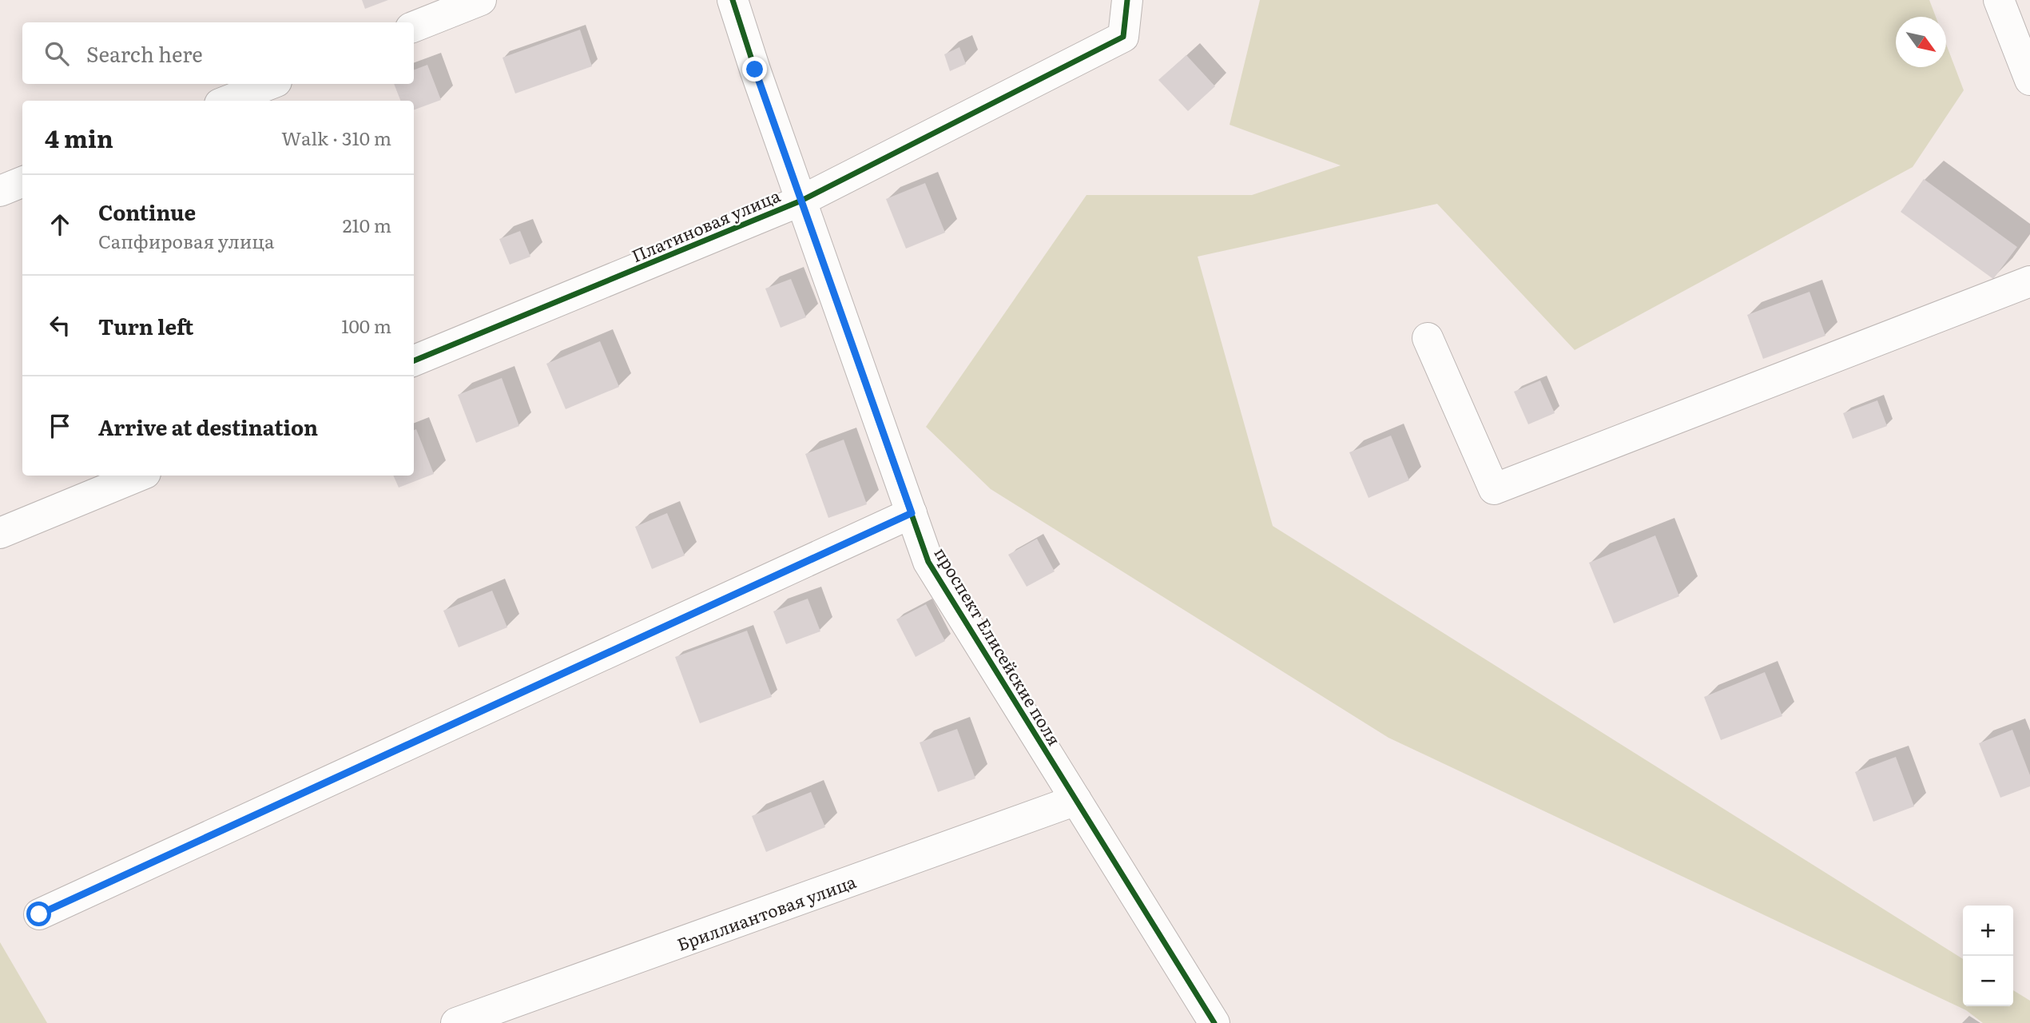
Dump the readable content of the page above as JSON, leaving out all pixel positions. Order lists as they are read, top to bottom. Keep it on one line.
{"streets":{"street":["Платиновая улица","проспект Елисейские поля","Бриллиантовая улица"]},"crossings":[["Платиновая улица","проспект Елисейские поля"],["проспект Елисейские поля","Бриллиантовая улица"]],"north":"bottom right","page":{"search":"Search here","heading":["4 min","Walk · 310 m"],"list":[["Continue","Сапфировая улица","210 m"],["Turn left","100 m"],"Arrive at destination"],"map_buttons":["+","−"]}}
